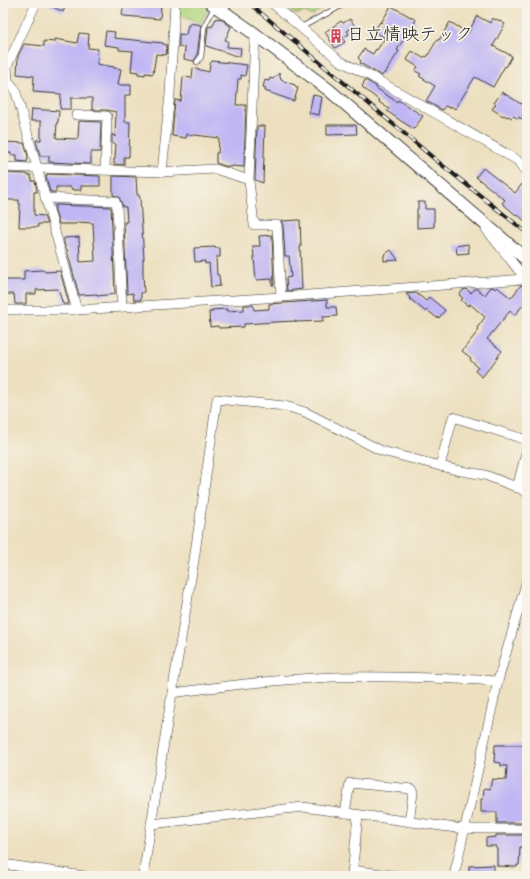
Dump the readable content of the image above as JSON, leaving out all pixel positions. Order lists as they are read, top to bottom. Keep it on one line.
{"places":{"building":["日立情映テック"]}}
